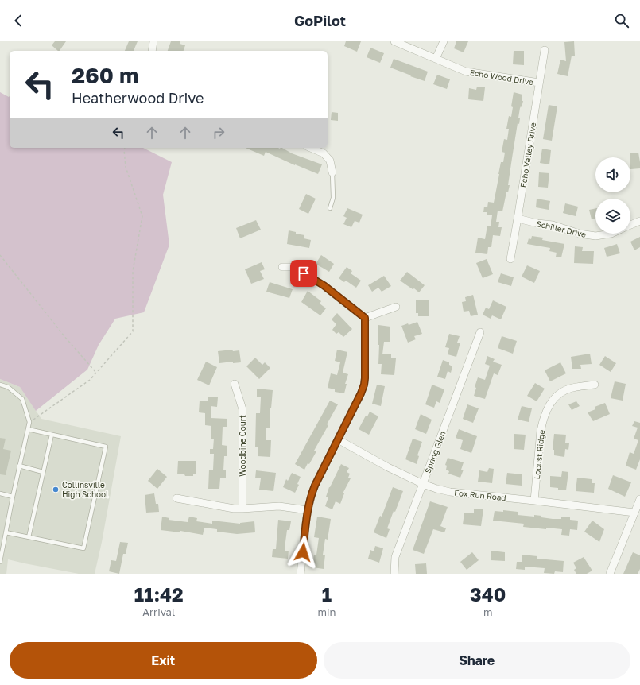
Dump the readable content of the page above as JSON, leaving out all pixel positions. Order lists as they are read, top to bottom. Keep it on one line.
{"streets":{"street":["Echo Wood Drive","Echo Valley Drive","Schiller Drive","Woodbine Court","Spring Glen","Locust Ridge","Fox Run Road"]},"crossings":[["Echo Wood Drive","Echo Valley Drive"],["Echo Valley Drive","Schiller Drive"],["Spring Glen","Fox Run Road"],["Locust Ridge","Fox Run Road"]],"places":["Collinsville High School"],"page":{"header":"GoPilot","turn":["260 m","Heatherwood Drive"],"eta":["11:42","Arrival","1","min","340","m"],"buttons":["Exit","Share"]}}
